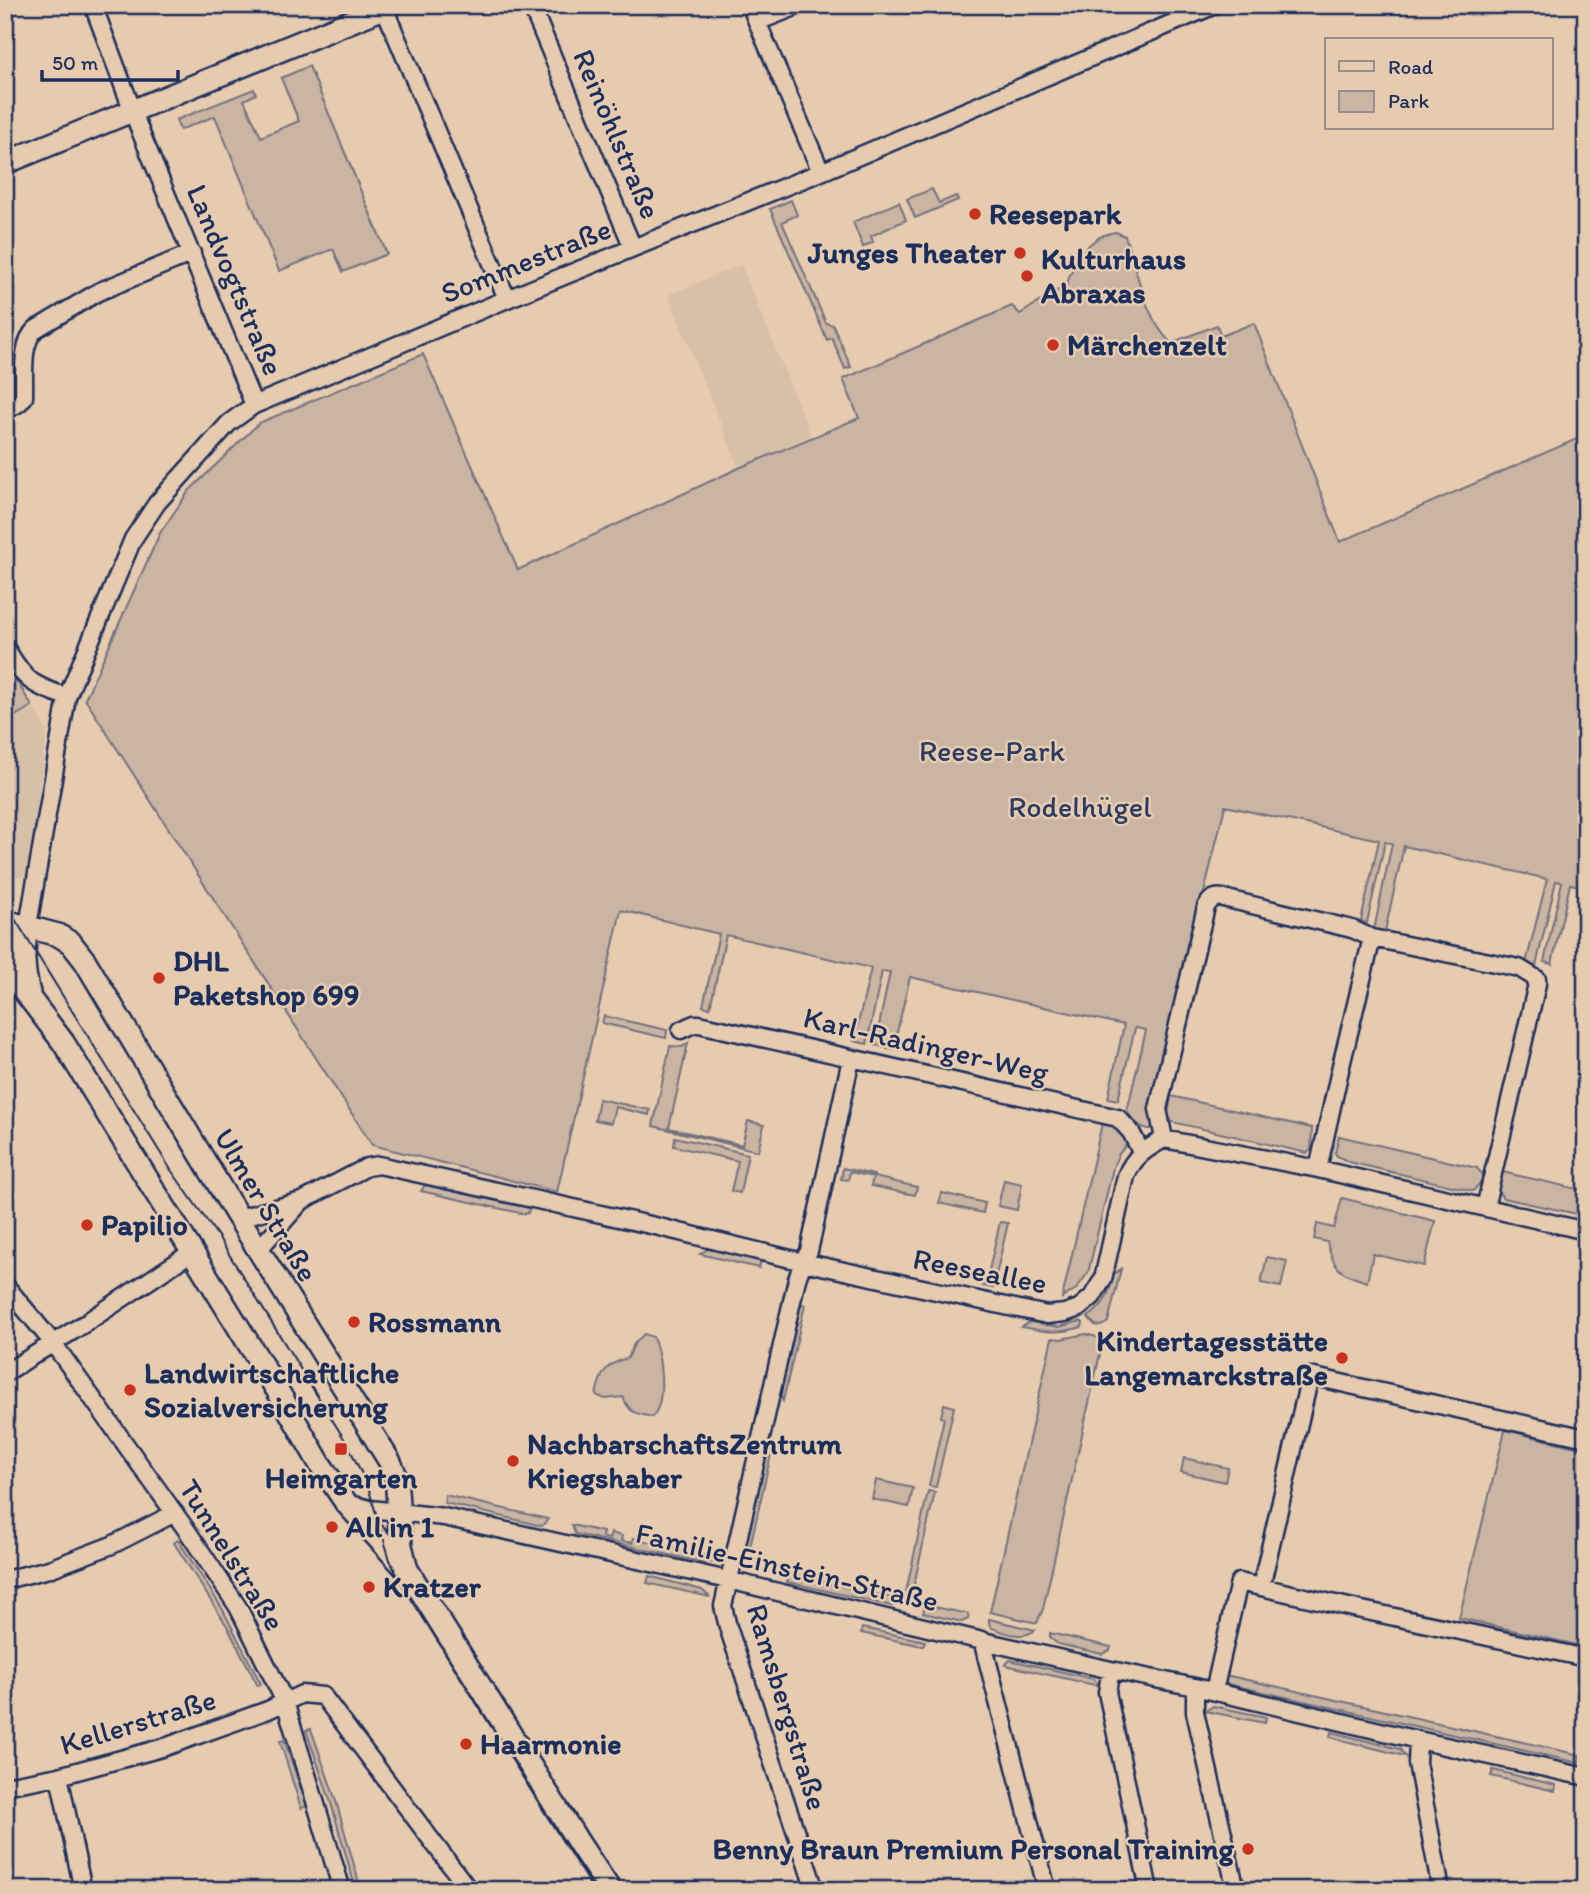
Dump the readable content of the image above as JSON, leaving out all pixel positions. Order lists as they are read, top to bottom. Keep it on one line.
{"streets":{"street":["Reinöhlstraße","Sommestraße","Landvogtstraße","Karl-Radinger-Weg","Ulmer Straße","Reeseallee","Tunnelstraße","Familie-Einstein-Straße","Ramsbergstraße","Kellerstraße"]},"crossings":[["Reinöhlstraße","Sommestraße"],["Sommestraße","Landvogtstraße"],["Landvogtstraße","Ulmer Straße"],["Karl-Radinger-Weg","Reeseallee"],["Karl-Radinger-Weg","Ramsbergstraße"],["Ulmer Straße","Reeseallee"],["Ulmer Straße","Familie-Einstein-Straße"],["Reeseallee","Ramsbergstraße"],["Tunnelstraße","Kellerstraße"],["Familie-Einstein-Straße","Ramsbergstraße"]],"parks":["Reese-Park","Rodelhügel"],"places":{"other":["Reesepark","Junges Theater","Kulturhaus Abraxas","Märchenzelt","DHL Paketshop 699","Papilio","Rossmann","Kindertagesstätte Langemarckstraße","Landwirtschaftliche Sozialversicherung","NachbarschaftsZentrum Kriegshaber","All in 1","Kratzer","Haarmonie","Benny Braun Premium Personal Training"],"transit":["Heimgarten"]},"legend":["Road","Park"],"scale_bar":"50 m"}
